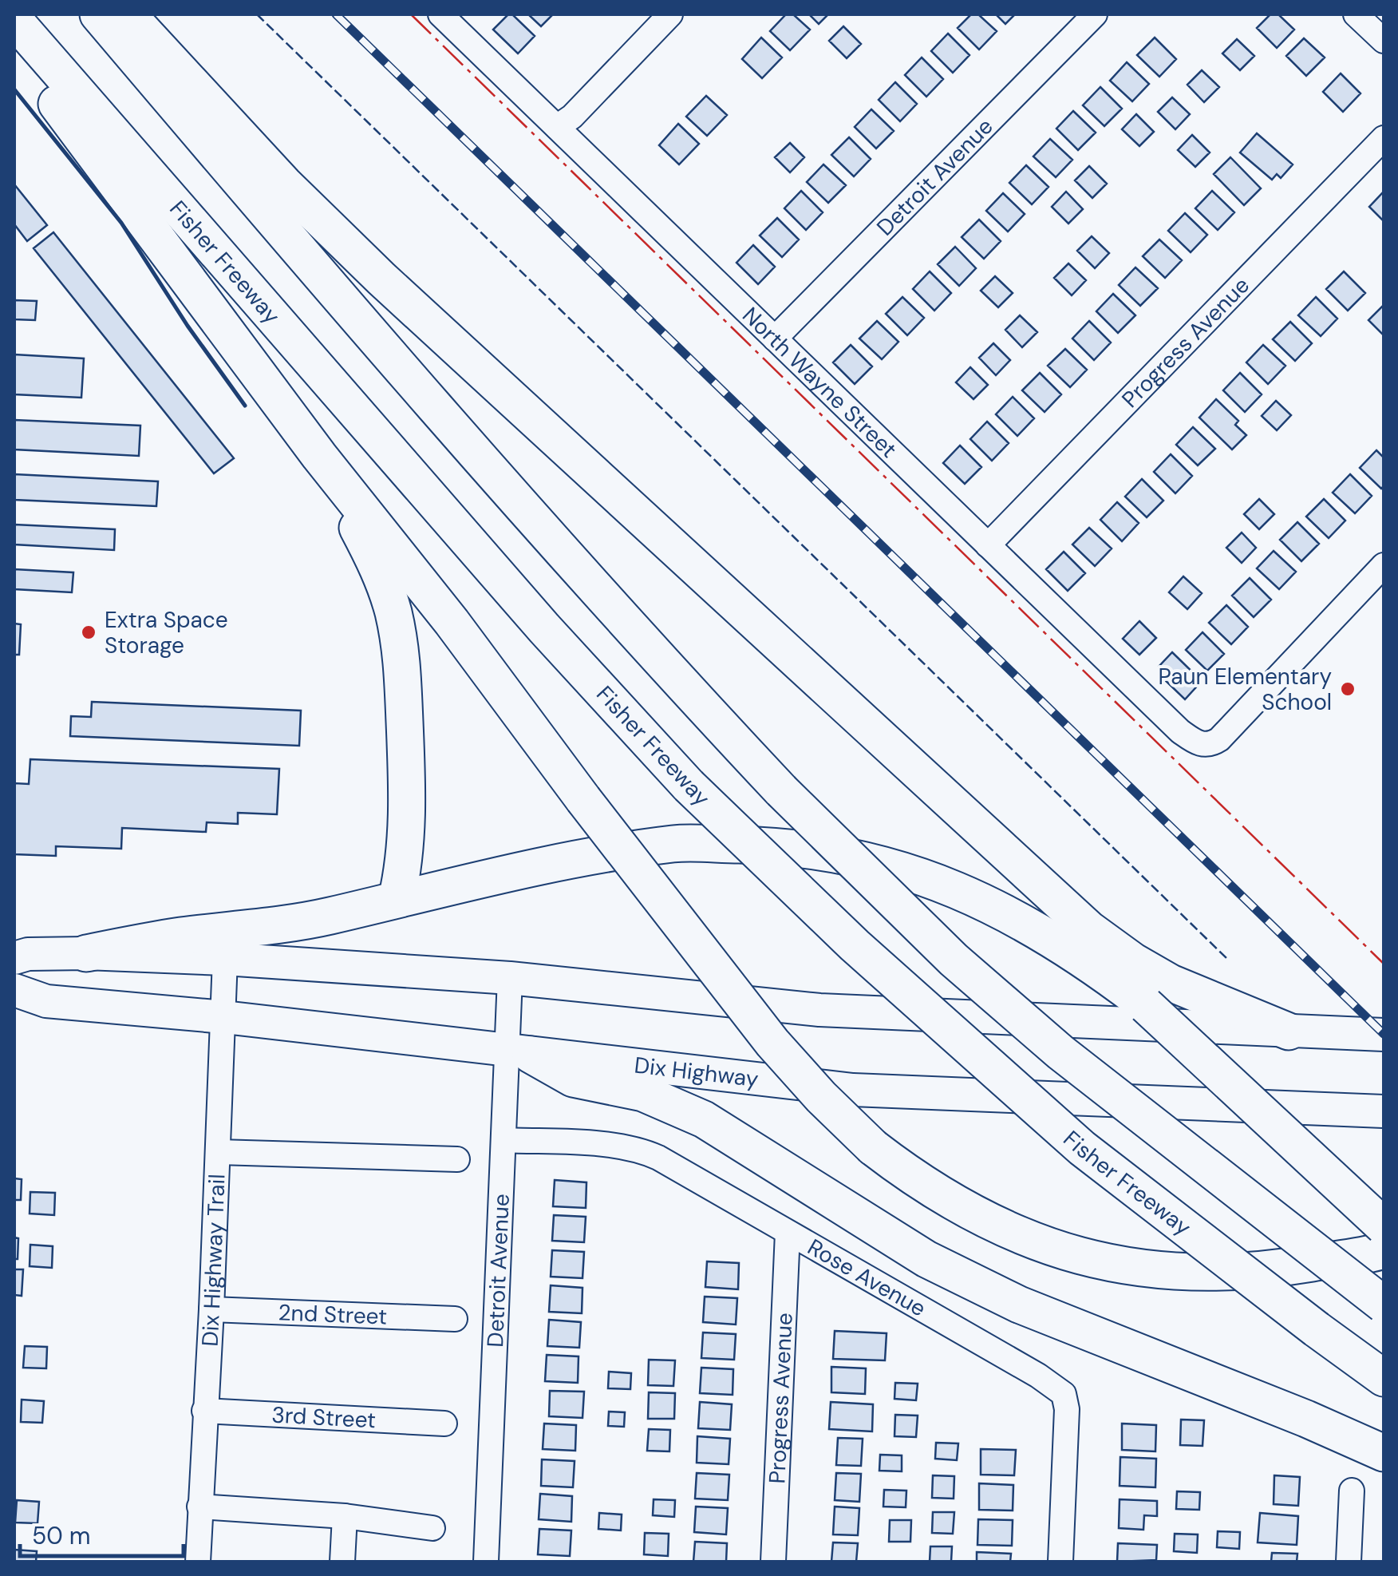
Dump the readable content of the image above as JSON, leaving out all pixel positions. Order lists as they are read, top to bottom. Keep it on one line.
{"streets":{"highway":["Fisher Freeway"],"main road":["Dix Highway"],"street":["Detroit Avenue","Progress Avenue","North Wayne Street","Dix Highway Trail","Rose Avenue","2nd Street","3rd Street"]},"crossings":[["Detroit Avenue","North Wayne Street"],["Detroit Avenue","Dix Highway"],["Detroit Avenue","Rose Avenue"],["Progress Avenue","North Wayne Street"],["Progress Avenue","Rose Avenue"],["Dix Highway","Dix Highway Trail"],["Dix Highway Trail","2nd Street"],["Dix Highway Trail","3rd Street"]],"places":["Extra Space Storage","Paun Elementary School"],"scale_bar":"50 m"}
